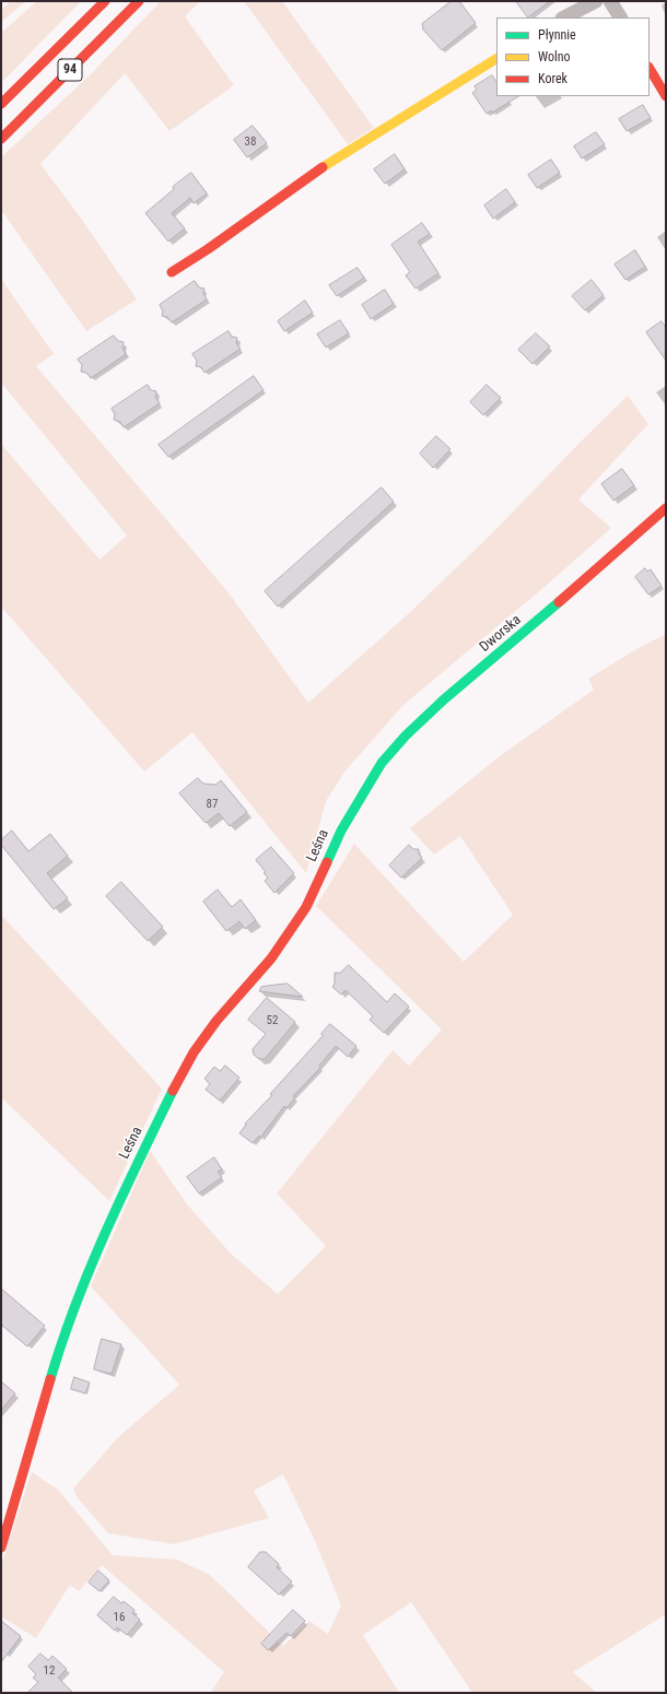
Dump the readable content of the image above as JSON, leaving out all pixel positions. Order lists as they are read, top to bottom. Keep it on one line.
{"streets":{"main road":["94","Dworska","Leśna"]},"crossings":[["Dworska","Leśna"]],"house_numbers":["38","87","52","16","12"],"legend":["Płynnie","Wolno","Korek"]}
